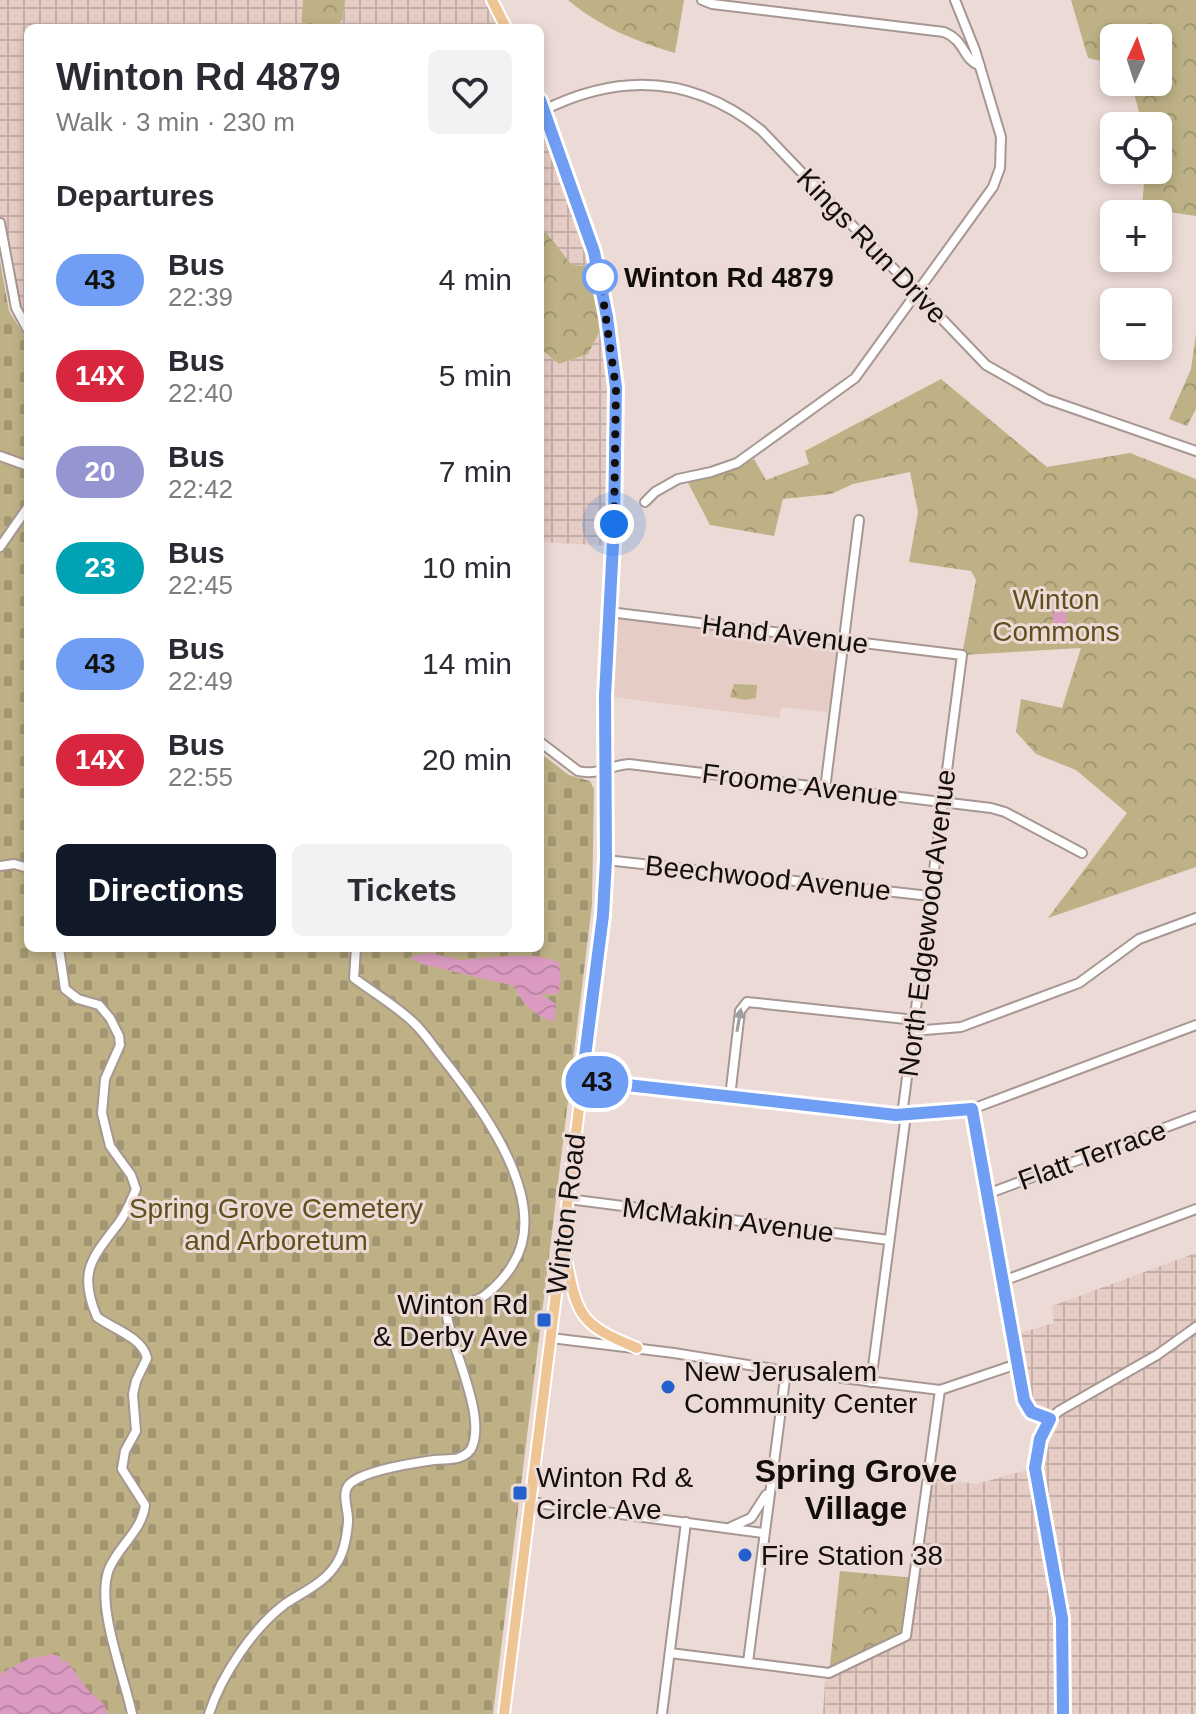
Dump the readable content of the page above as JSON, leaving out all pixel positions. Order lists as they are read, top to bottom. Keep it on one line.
{"streets":{"main road":["Winton Road"],"street":["Kings Run Drive","Hand Avenue","Froome Avenue","Beechwood Avenue","North Edgewood Avenue","Flatt Terrace","McMakin Avenue"]},"crossings":[["Hand Avenue","North Edgewood Avenue"],["Hand Avenue","Winton Road"],["Froome Avenue","North Edgewood Avenue"],["Froome Avenue","Winton Road"],["Beechwood Avenue","North Edgewood Avenue"],["Beechwood Avenue","Winton Road"],["North Edgewood Avenue","McMakin Avenue"],["Winton Road","McMakin Avenue"]],"districts":["Spring Grove Village"],"parks":["Winton Commons","Spring Grove Cemetery and Arboretum"],"places":{"other":["Winton Rd 4879","New Jerusalem Community Center","Fire Station 38"],"transit":["Winton Rd & Derby Ave","Winton Rd & Circle Ave"]},"lines":["bus line 43"],"north":"top","page":{"on_map":"43","map_buttons":["+","−"],"heading":[["Winton Rd 4879","Walk · 3 min · 230 m"],"Departures"],"list":[{"mark":"43","name":"Bus","note":"22:39","value":"4 min"},{"mark":"14X","name":"Bus","note":"22:40","value":"5 min"},{"mark":"20","name":"Bus","note":"22:42","value":"7 min"},{"mark":"23","name":"Bus","note":"22:45","value":"10 min"},{"mark":"43","name":"Bus","note":"22:49","value":"14 min"},{"mark":"14X","name":"Bus","note":"22:55","value":"20 min"}],"buttons":["Directions","Tickets"]}}
